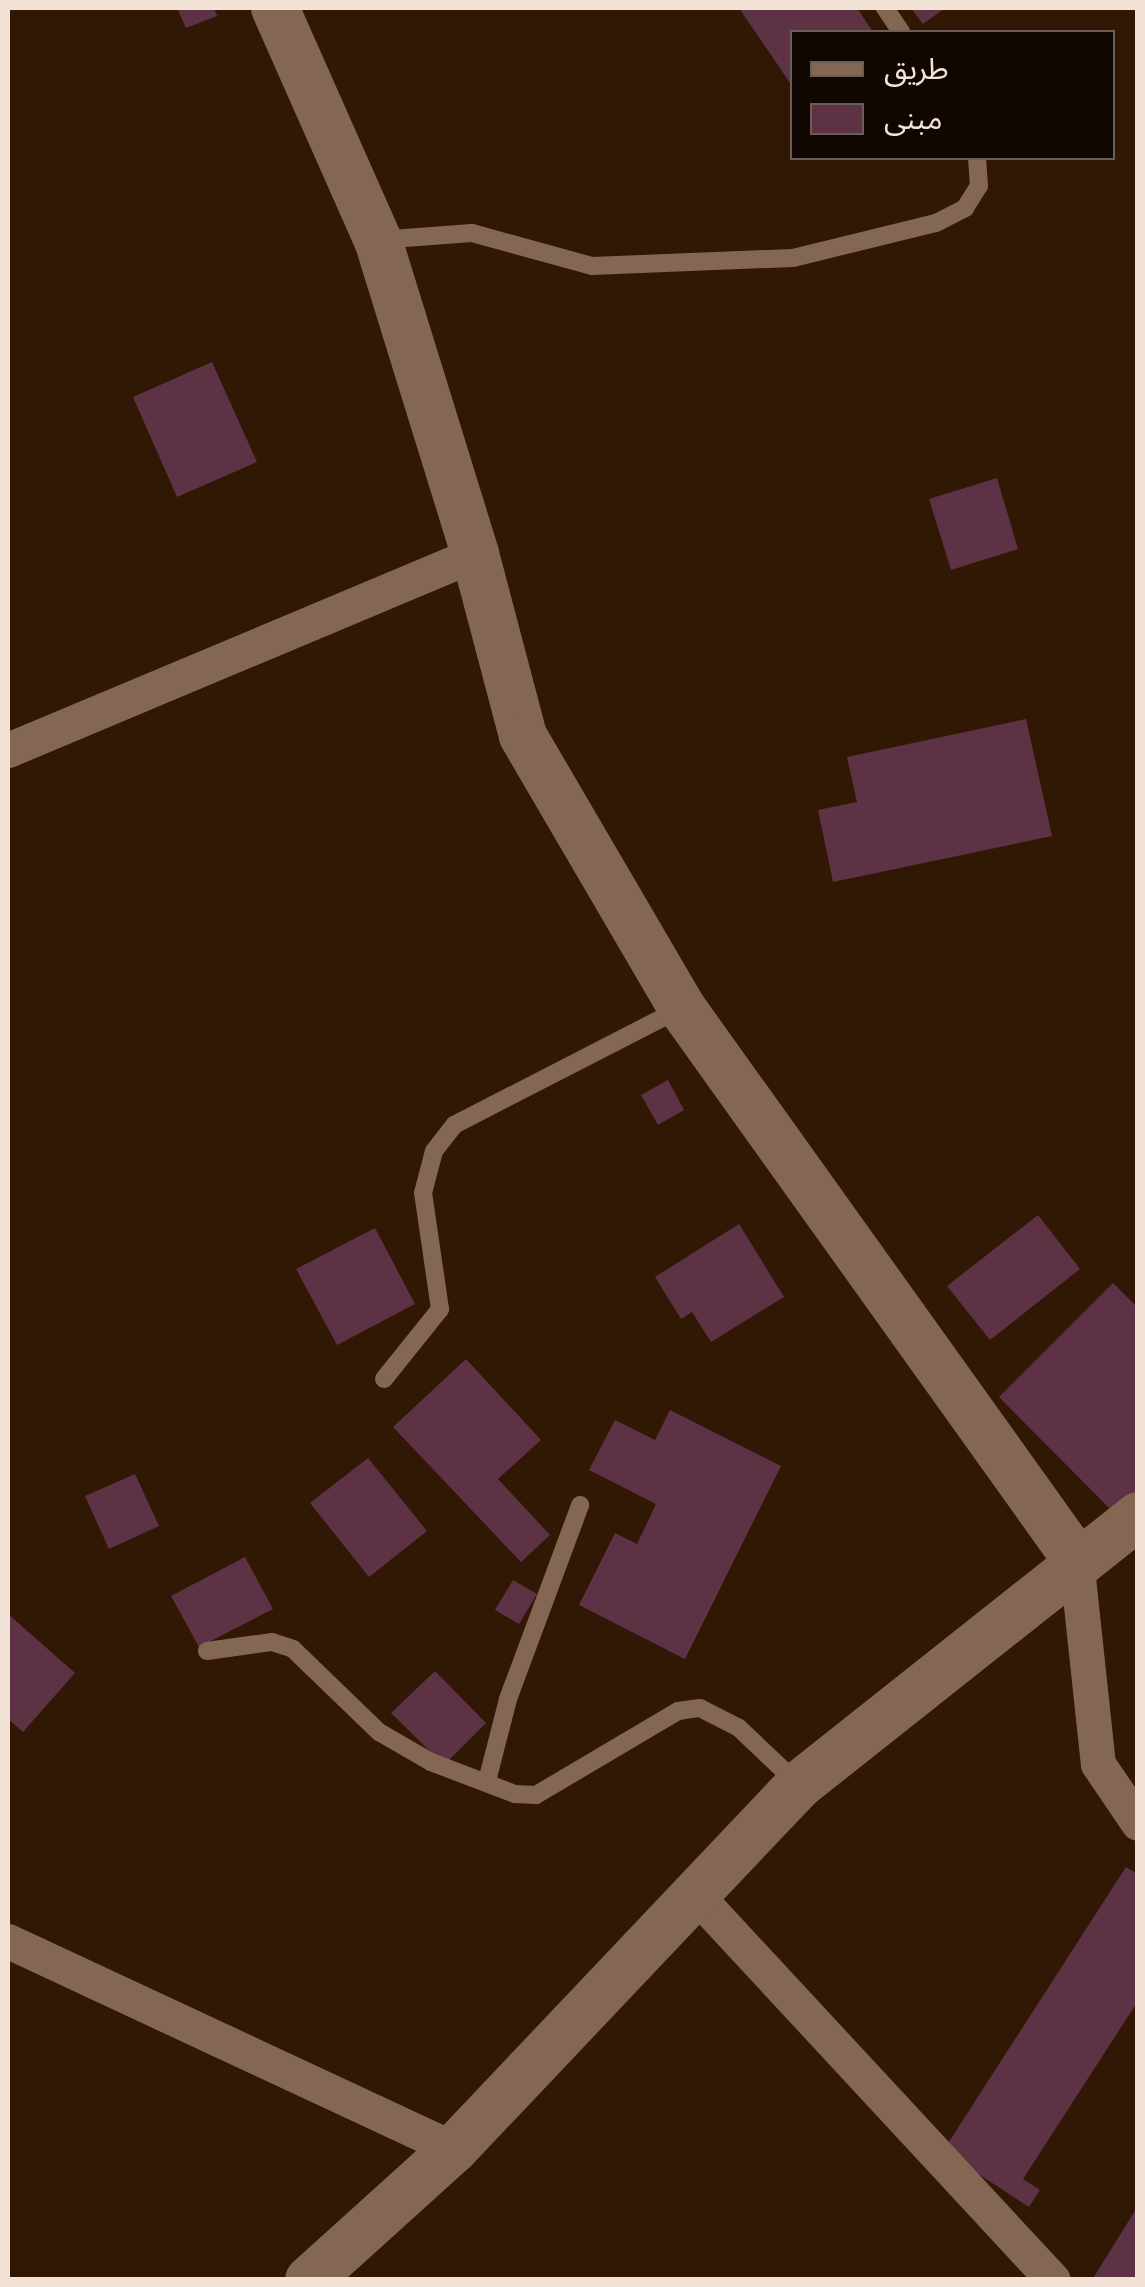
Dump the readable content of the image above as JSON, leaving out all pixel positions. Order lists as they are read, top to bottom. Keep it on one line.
{"legend":["طريق","مبنى"]}
